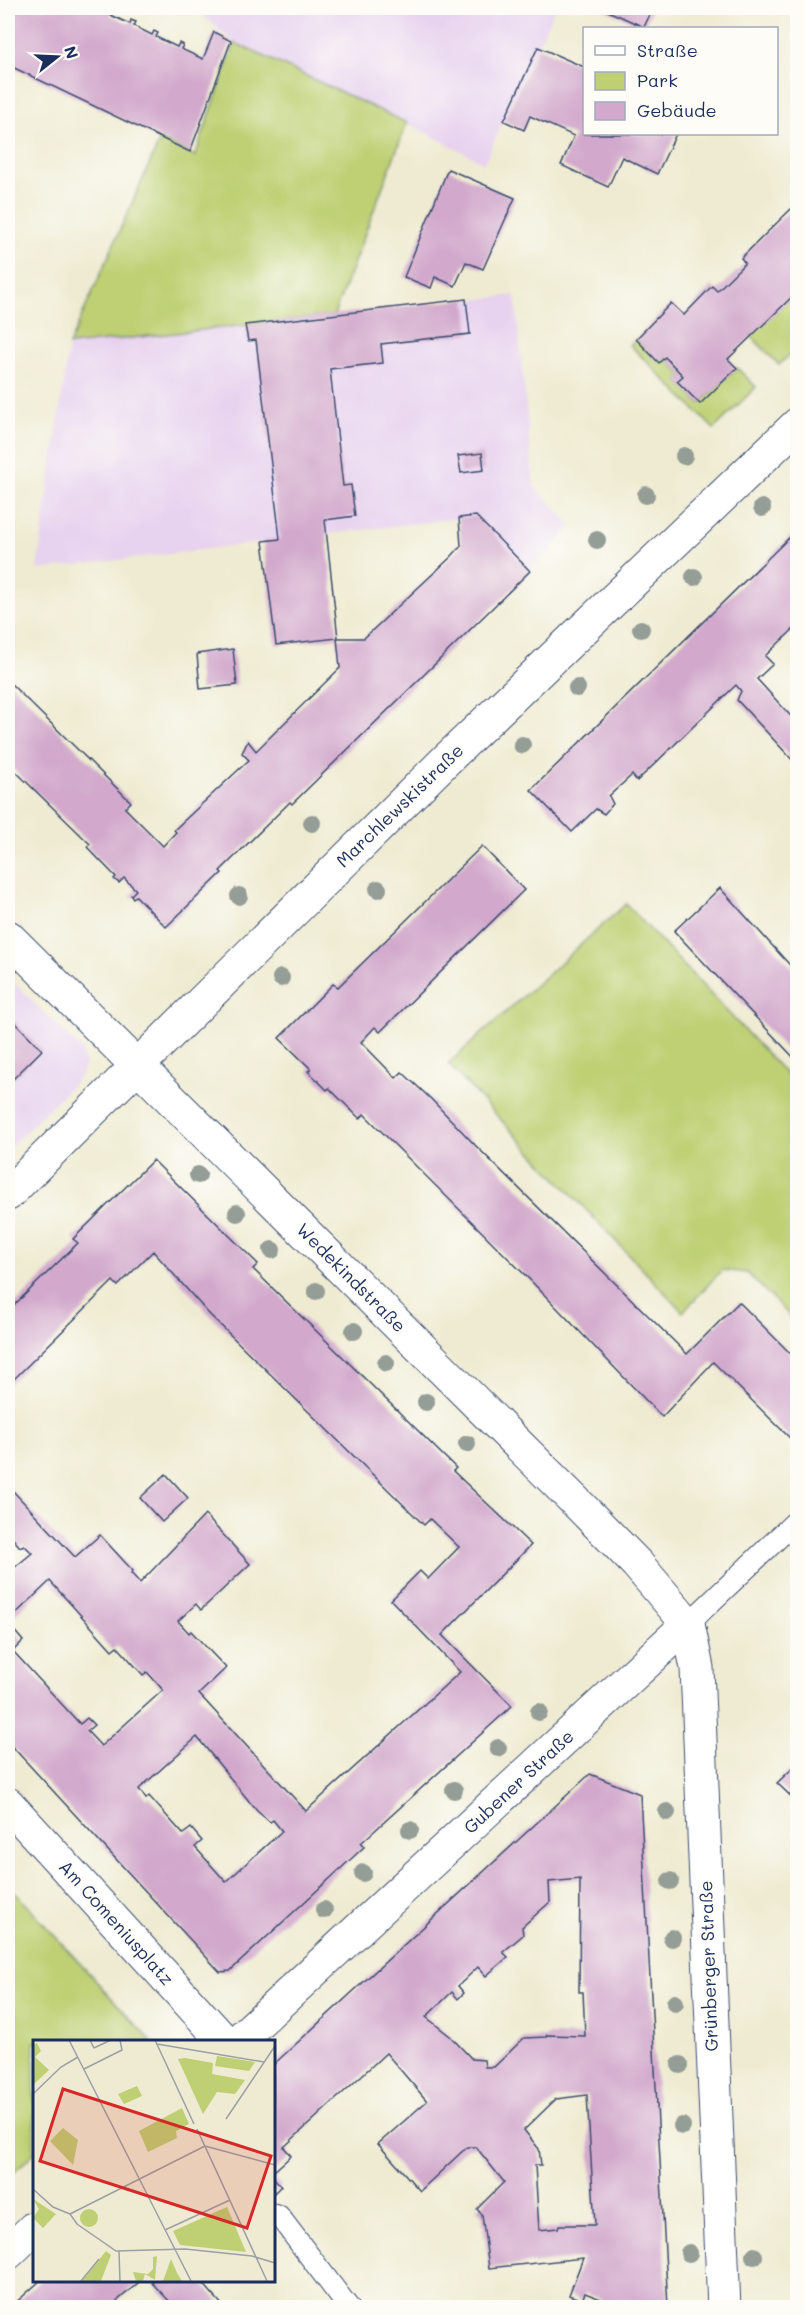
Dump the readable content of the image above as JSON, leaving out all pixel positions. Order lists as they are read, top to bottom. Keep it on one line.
{"streets":{"street":["Marchlewskistraße","Wedekindstraße","Gubener Straße","Am Comeniusplatz","Grünberger Straße"]},"crossings":[["Marchlewskistraße","Wedekindstraße"],["Wedekindstraße","Gubener Straße"],["Wedekindstraße","Grünberger Straße"],["Gubener Straße","Grünberger Straße"]],"legend":["Straße","Park","Gebäude"],"north":"right"}
